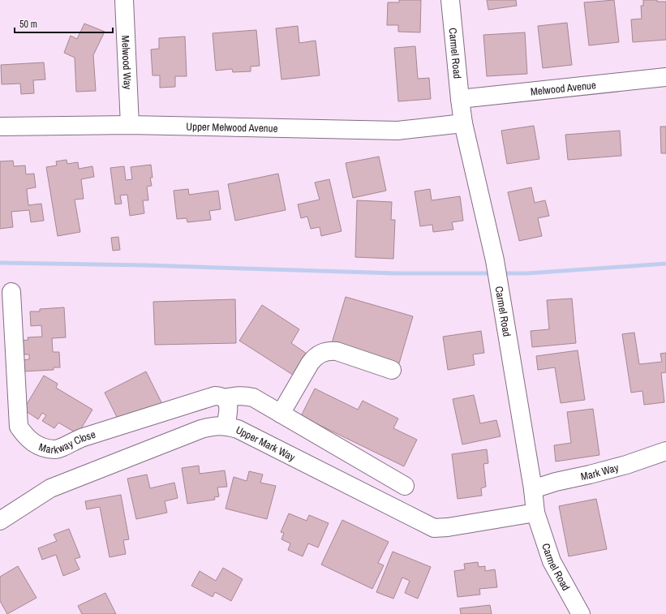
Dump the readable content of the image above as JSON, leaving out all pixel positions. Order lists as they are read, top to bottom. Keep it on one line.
{"streets":{"street":["Carmel Road","Melwood Way","Melwood Avenue","Upper Melwood Avenue","Markway Close","Upper Mark Way","Mark Way"]},"crossings":[["Carmel Road","Melwood Avenue"],["Carmel Road","Upper Melwood Avenue"],["Carmel Road","Upper Mark Way"],["Carmel Road","Mark Way"],["Melwood Way","Upper Melwood Avenue"]],"scale_bar":"50 m"}
